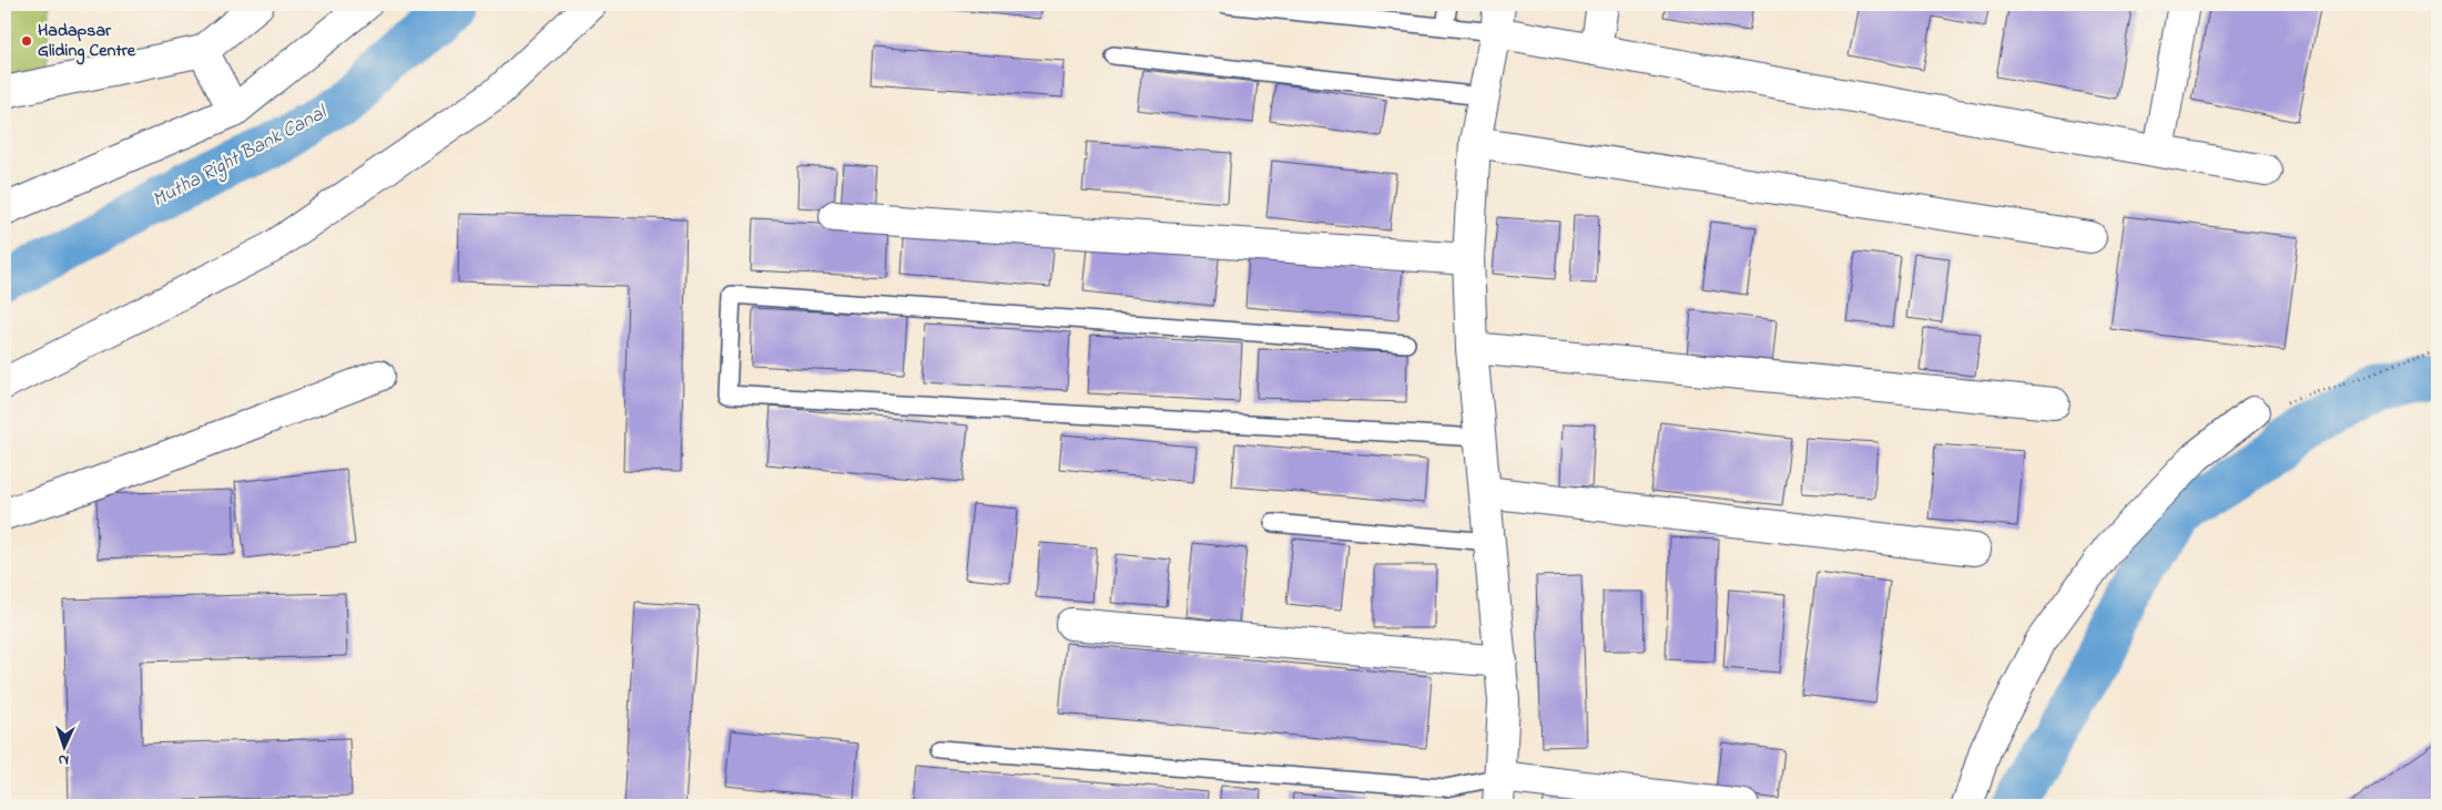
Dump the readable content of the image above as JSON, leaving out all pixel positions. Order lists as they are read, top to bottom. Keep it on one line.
{"water":["Mutha Right Bank Canal"],"places":["Hadapsar Gliding Centre"],"north":"bottom"}
